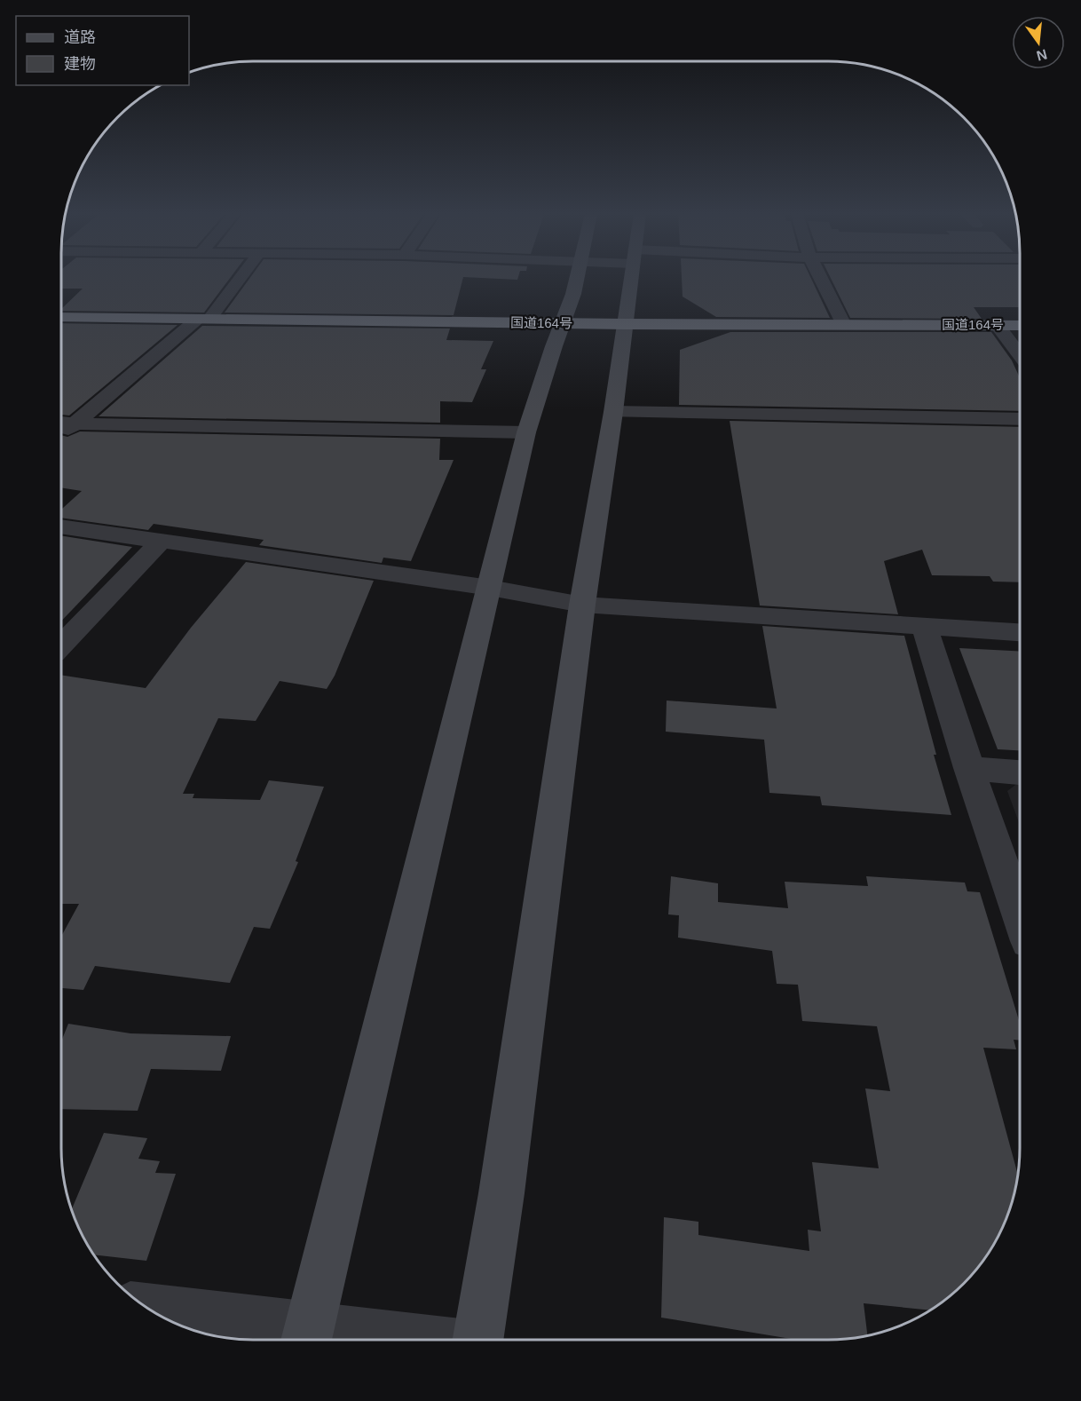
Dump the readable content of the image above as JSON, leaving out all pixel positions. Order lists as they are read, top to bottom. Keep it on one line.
{"streets":{"highway":["国道164号"]},"legend":["道路","建物"],"north":"bottom"}
